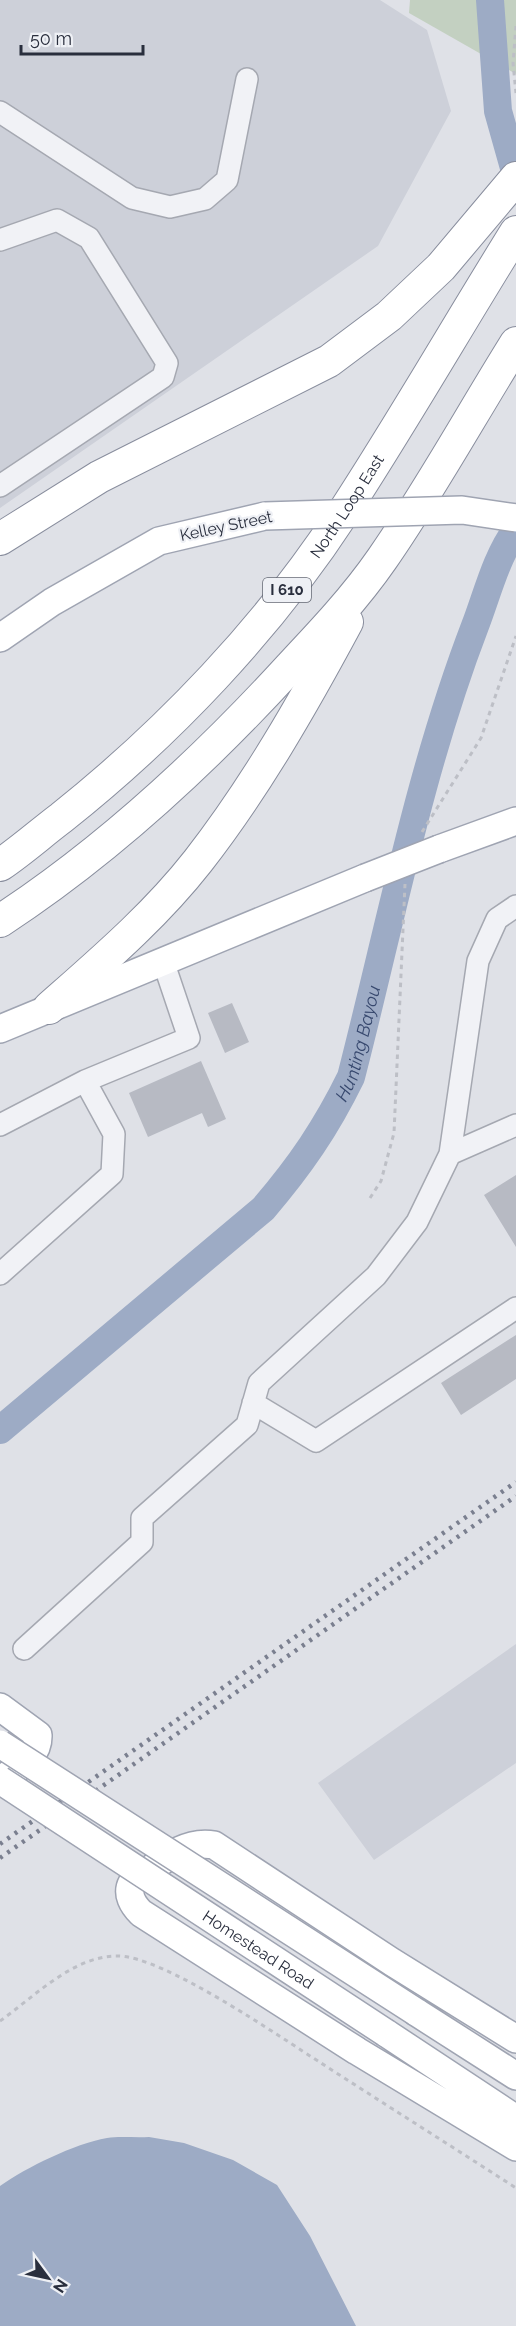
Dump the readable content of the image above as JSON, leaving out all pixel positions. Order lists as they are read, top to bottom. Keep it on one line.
{"streets":{"highway":["North Loop East","I 610"],"main road":["Kelley Street","Homestead Road"]},"water":["Hunting Bayou"],"scale_bar":"50 m","north":"bottom right"}
